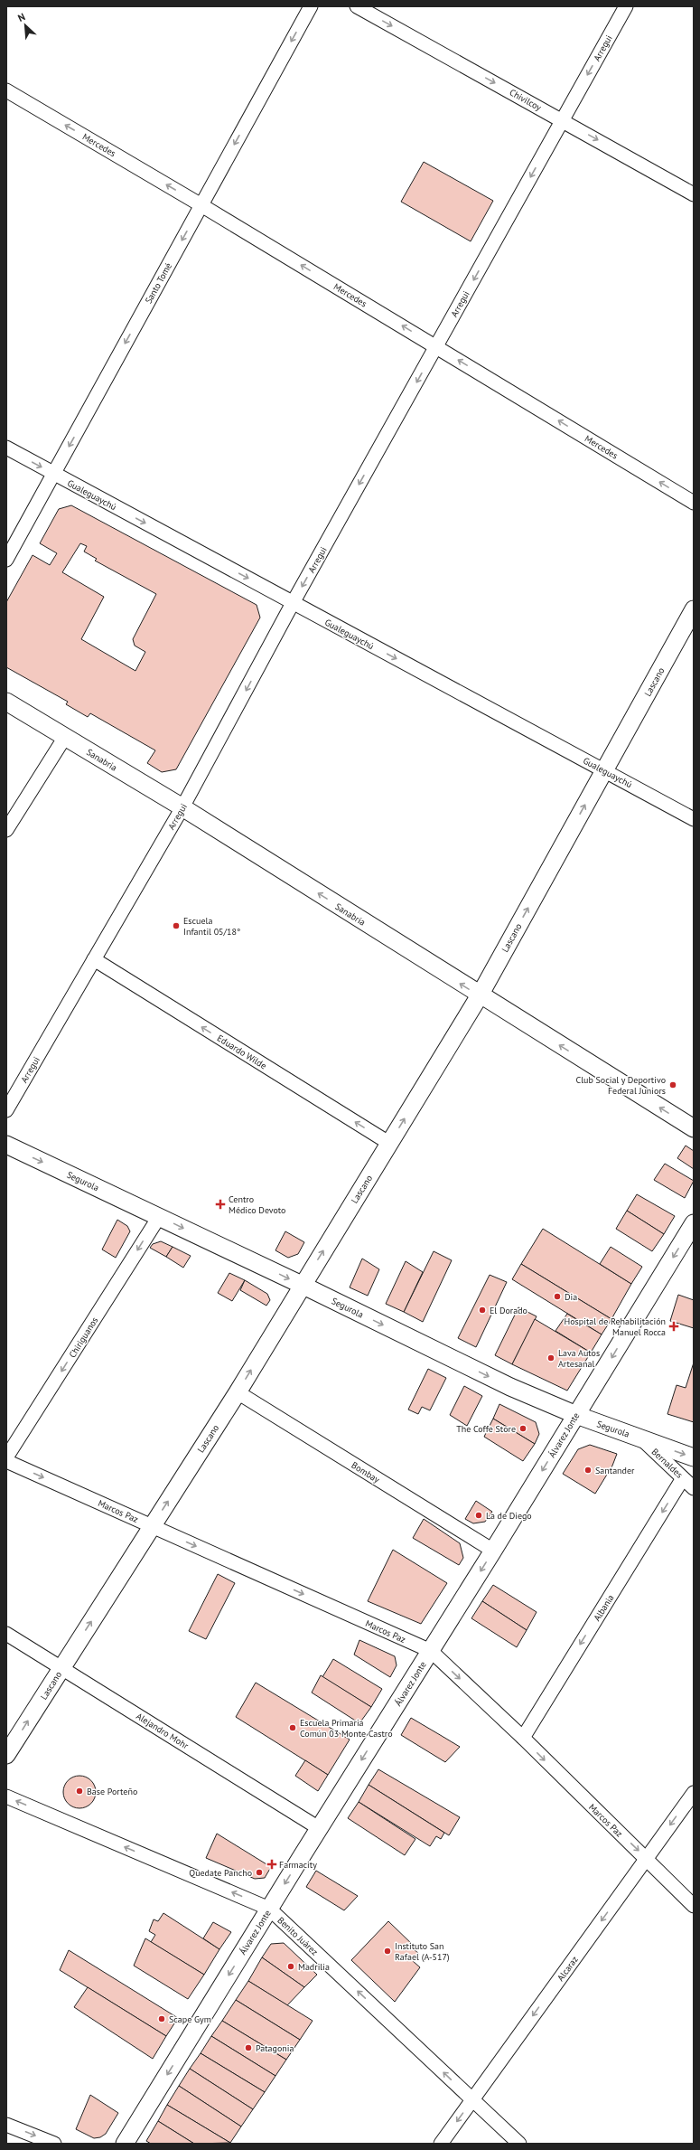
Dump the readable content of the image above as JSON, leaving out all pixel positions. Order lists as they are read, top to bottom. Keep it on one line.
{"streets":{"street":["Arregui","Chivilcoy","Mercedes","Santo Tomé","Gualeguaychú","Lascano","Sanabria","Eduardo Wilde","Segurola","Chiriguanos","Álvarez Jonte","Bernaldes","Bombay","Marcos Paz","Albania","Alejandro Mohr","Benito Juárez","Alcaraz"]},"crossings":[["Arregui","Chivilcoy"],["Arregui","Mercedes"],["Arregui","Gualeguaychú"],["Arregui","Sanabria"],["Arregui","Eduardo Wilde"],["Mercedes","Santo Tomé"],["Santo Tomé","Gualeguaychú"],["Gualeguaychú","Lascano"],["Lascano","Sanabria"],["Lascano","Eduardo Wilde"],["Lascano","Segurola"],["Lascano","Bombay"],["Lascano","Marcos Paz"],["Lascano","Alejandro Mohr"],["Segurola","Chiriguanos"],["Segurola","Álvarez Jonte"],["Segurola","Bernaldes"],["Álvarez Jonte","Bombay"],["Álvarez Jonte","Marcos Paz"],["Álvarez Jonte","Alejandro Mohr"],["Álvarez Jonte","Benito Juárez"],["Bernaldes","Albania"],["Marcos Paz","Albania"],["Marcos Paz","Alcaraz"],["Benito Juárez","Alcaraz"]],"one_way":["Arregui","Chivilcoy","Mercedes","Santo Tomé","Gualeguaychú","Lascano","Sanabria","Eduardo Wilde","Segurola","Chiriguanos","Álvarez Jonte","Marcos Paz","Albania","Benito Juárez","Alcaraz"],"places":{"other":["Escuela Infantil 05/18°","Club Social y Deportivo Federal Juniors","Dia","El Dorado","Lava Autos Artesanal","The Coffe Store","Santander","La de Diego","Escuela Primaria Común 03 Monte Castro","Base Porteño","Quedate Pancho","Instituto San Rafael (A-517)","Madrilia","Scape Gym","Patagonia"],"health":["Centro Médico Devoto","Hospital de Rehabilitación Manuel Rocca","Farmacity"]},"north":"top left"}
